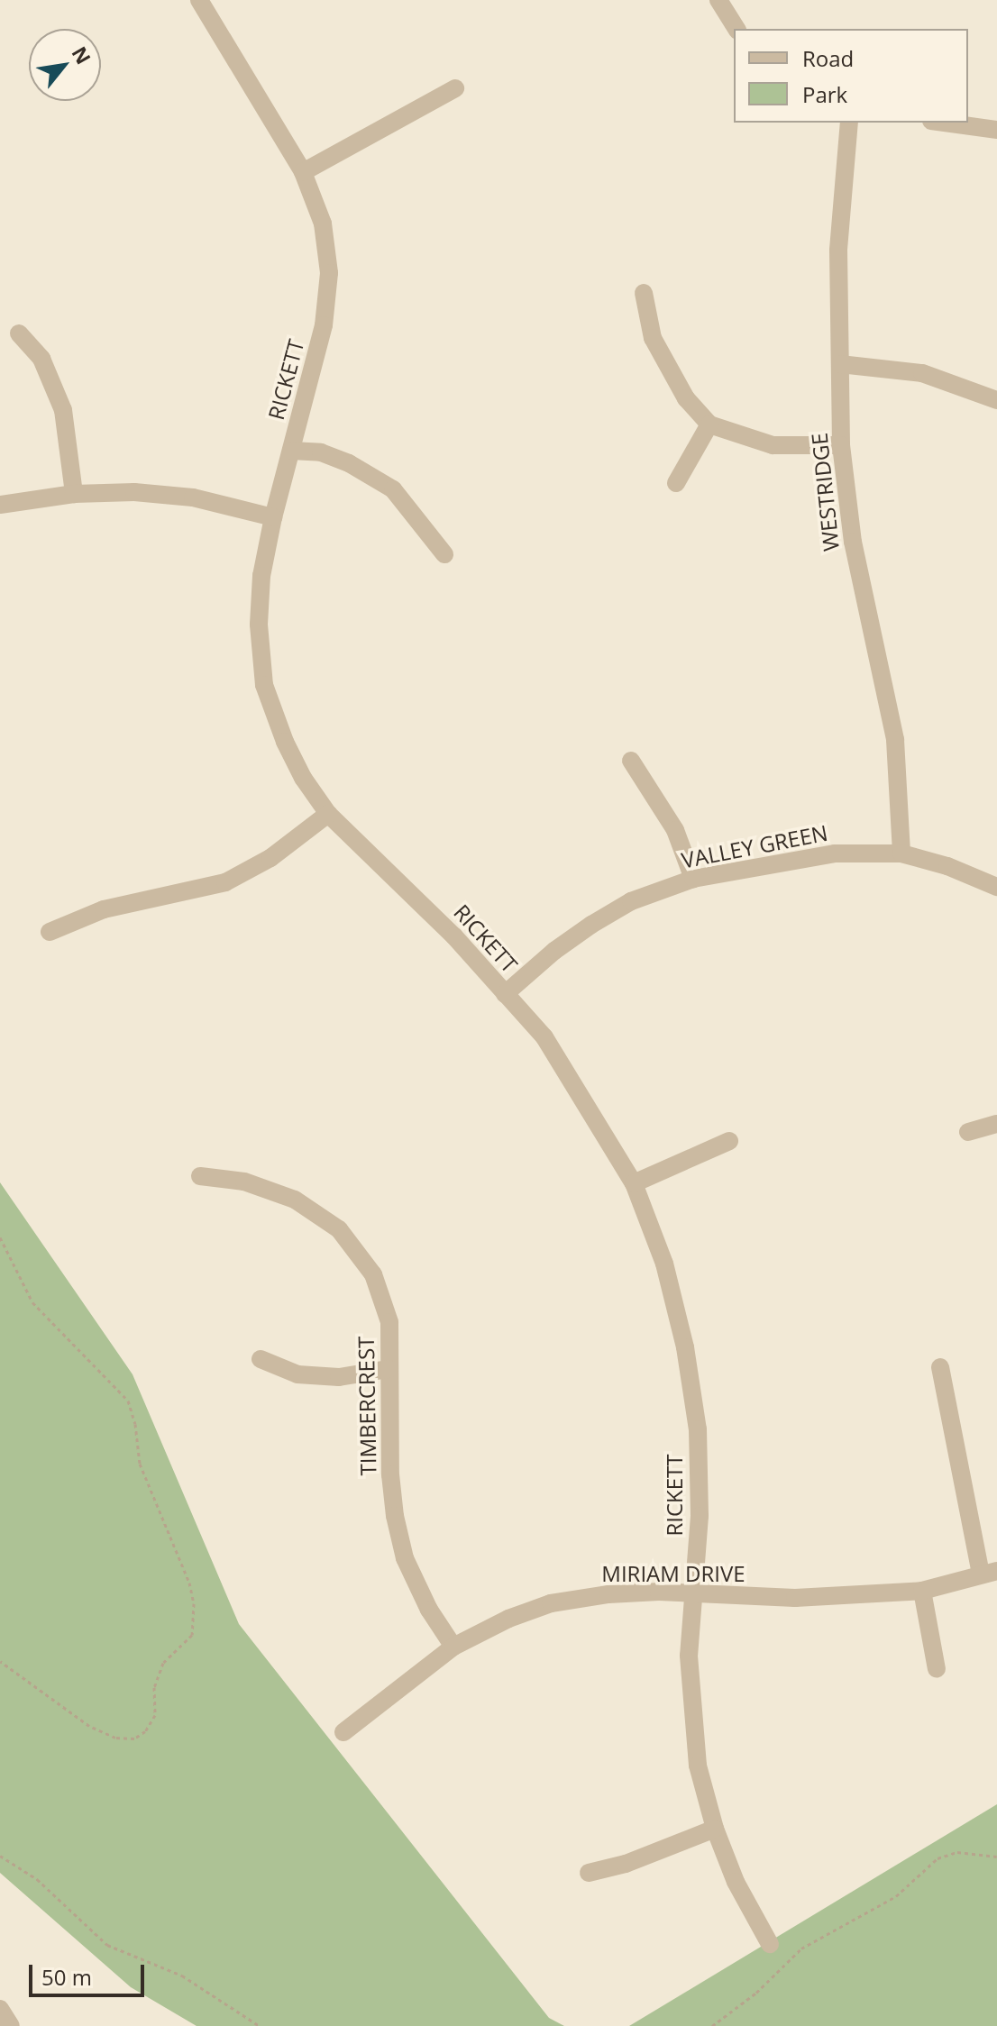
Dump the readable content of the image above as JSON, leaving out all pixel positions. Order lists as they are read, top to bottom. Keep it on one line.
{"streets":{"street":["RICKETT","WESTRIDGE","VALLEY GREEN","TIMBERCREST","MIRIAM DRIVE"]},"crossings":[["RICKETT","VALLEY GREEN"],["RICKETT","MIRIAM DRIVE"],["WESTRIDGE","VALLEY GREEN"],["TIMBERCREST","MIRIAM DRIVE"]],"legend":["Road","Park"],"scale_bar":"50 m","north":"top right"}
